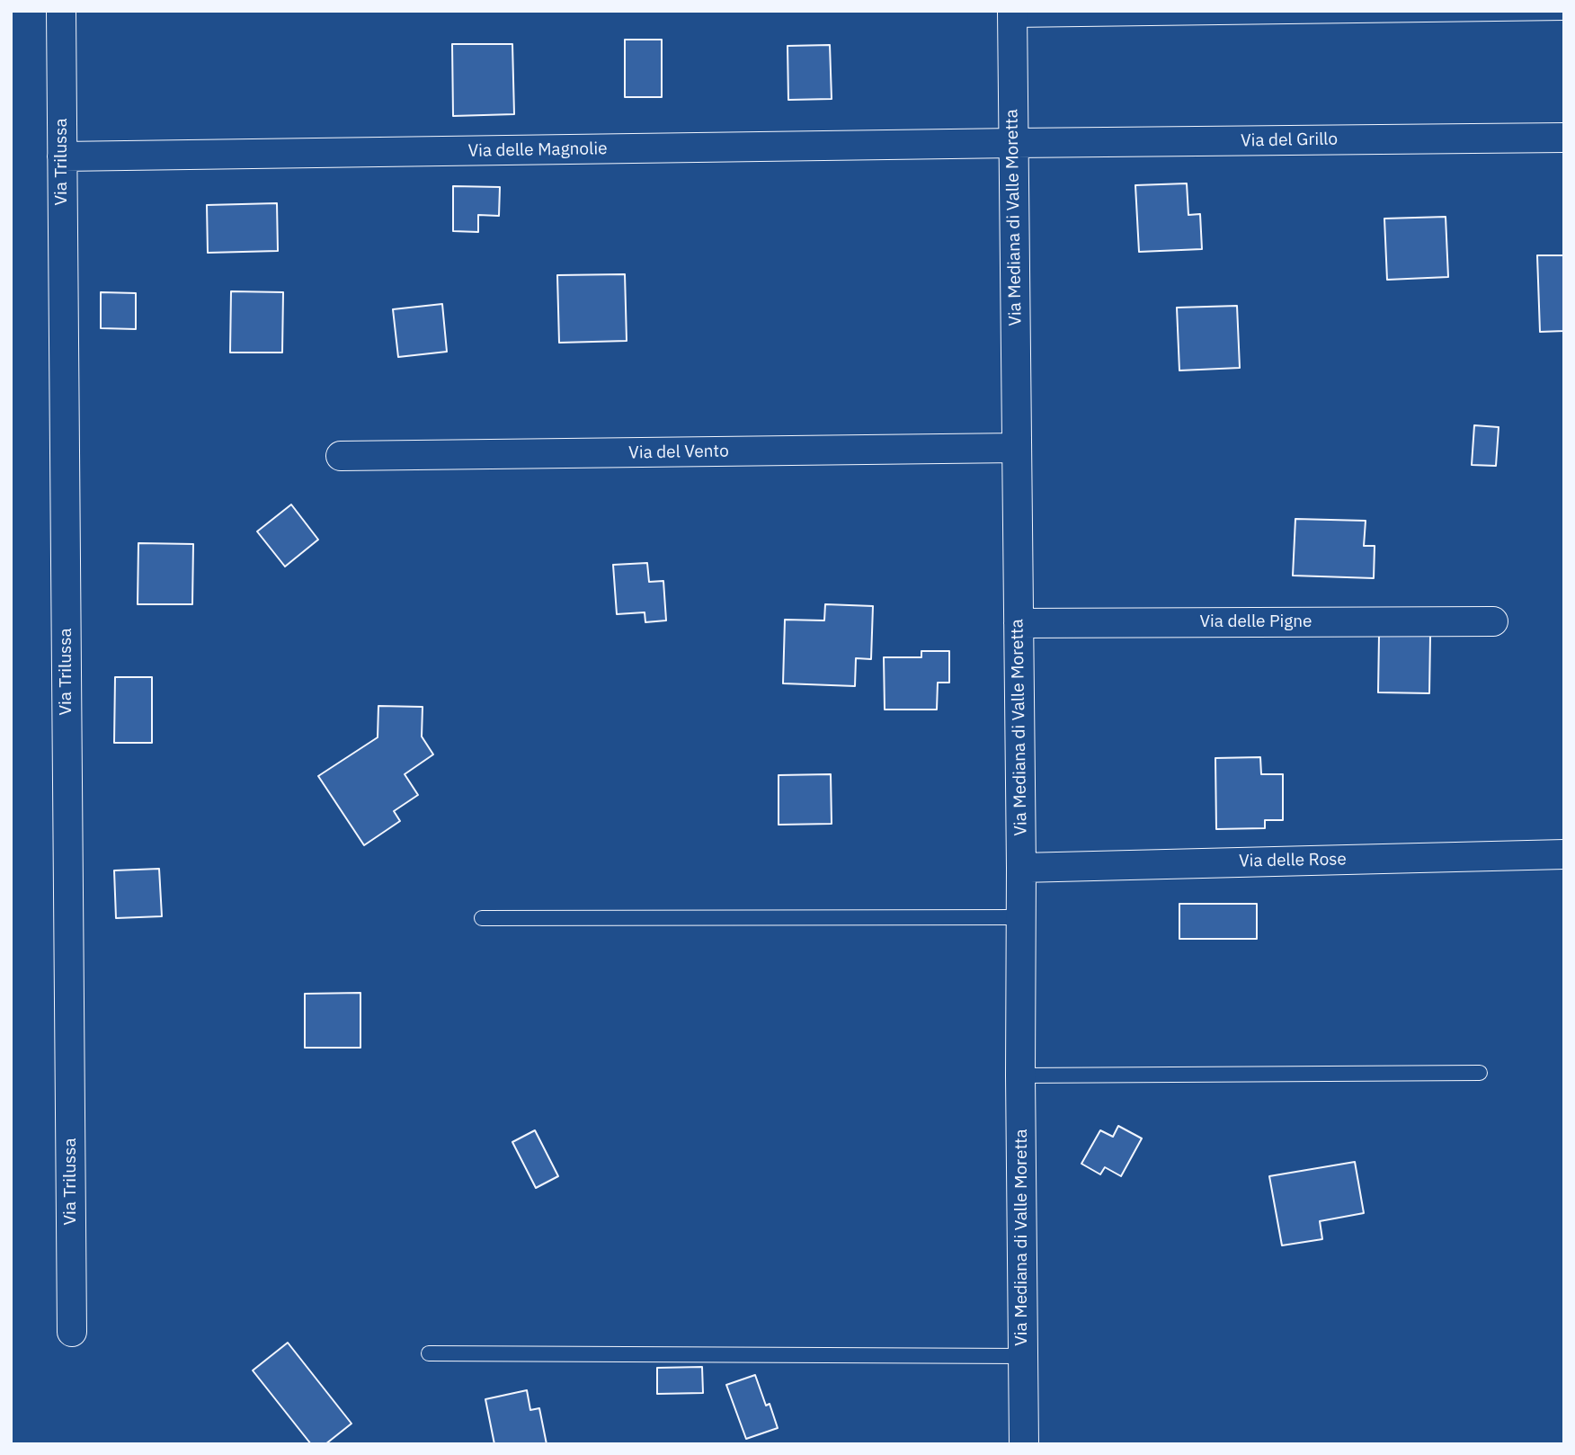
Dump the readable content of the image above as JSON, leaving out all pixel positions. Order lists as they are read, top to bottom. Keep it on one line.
{"streets":{"street":["Via del Grillo","Via delle Magnolie","Via Trilussa","Via Mediana di Valle Moretta","Via del Vento","Via delle Pigne","Via delle Rose"]},"crossings":[["Via del Grillo","Via delle Magnolie"],["Via del Grillo","Via Mediana di Valle Moretta"],["Via delle Magnolie","Via Trilussa"],["Via delle Magnolie","Via Mediana di Valle Moretta"],["Via Mediana di Valle Moretta","Via del Vento"],["Via Mediana di Valle Moretta","Via delle Pigne"],["Via Mediana di Valle Moretta","Via delle Rose"]]}
